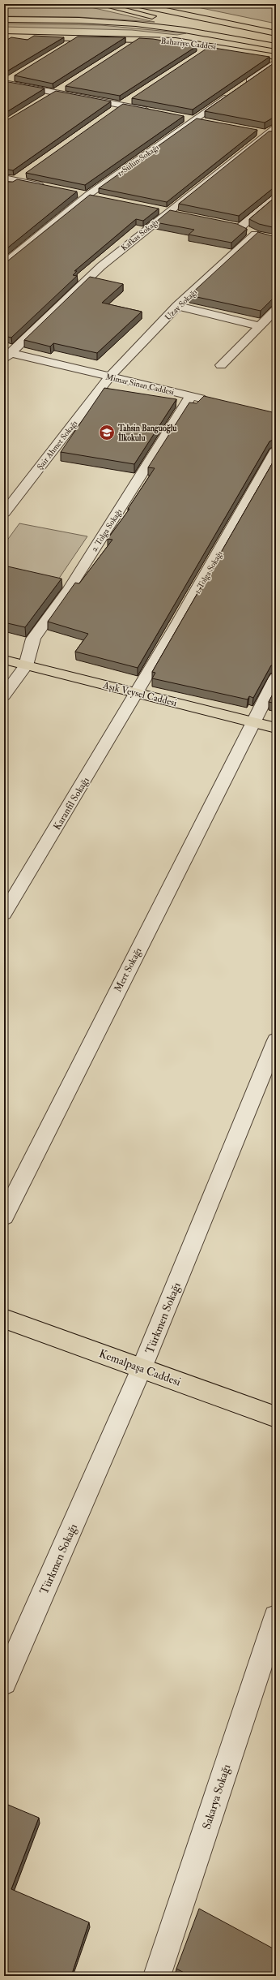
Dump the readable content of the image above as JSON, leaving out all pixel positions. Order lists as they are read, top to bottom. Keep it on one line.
{"streets":{"main road":["Bahariye Caddesi","Aşık Veysel Caddesi","Kemalpaşa Caddesi"],"street":["1. Sülün Sokağı","Kafkas Sokağı","Uzay Sokağı","Mimar Sinan Caddesi","Şair Ahmet Sokağı","2. Tolga Sokağı","1. Tolga Sokağı","Karanfil Sokağı","Mert Sokağı","Türkmen Sokağı","Sakarya Sokağı"]},"crossings":[["Kafkas Sokağı","Mimar Sinan Caddesi"],["Uzay Sokağı","Mimar Sinan Caddesi"],["Uzay Sokağı","Şair Ahmet Sokağı"],["Mimar Sinan Caddesi","Şair Ahmet Sokağı"],["Mimar Sinan Caddesi","2. Tolga Sokağı"],["2. Tolga Sokağı","Aşık Veysel Caddesi"],["1. Tolga Sokağı","Aşık Veysel Caddesi"],["1. Tolga Sokağı","Karanfil Sokağı"],["Aşık Veysel Caddesi","Karanfil Sokağı"],["Aşık Veysel Caddesi","Mert Sokağı"],["Türkmen Sokağı","Kemalpaşa Caddesi"]],"places":{"school or university":["Tahsin Banguoğlu İlkokulu"]}}
